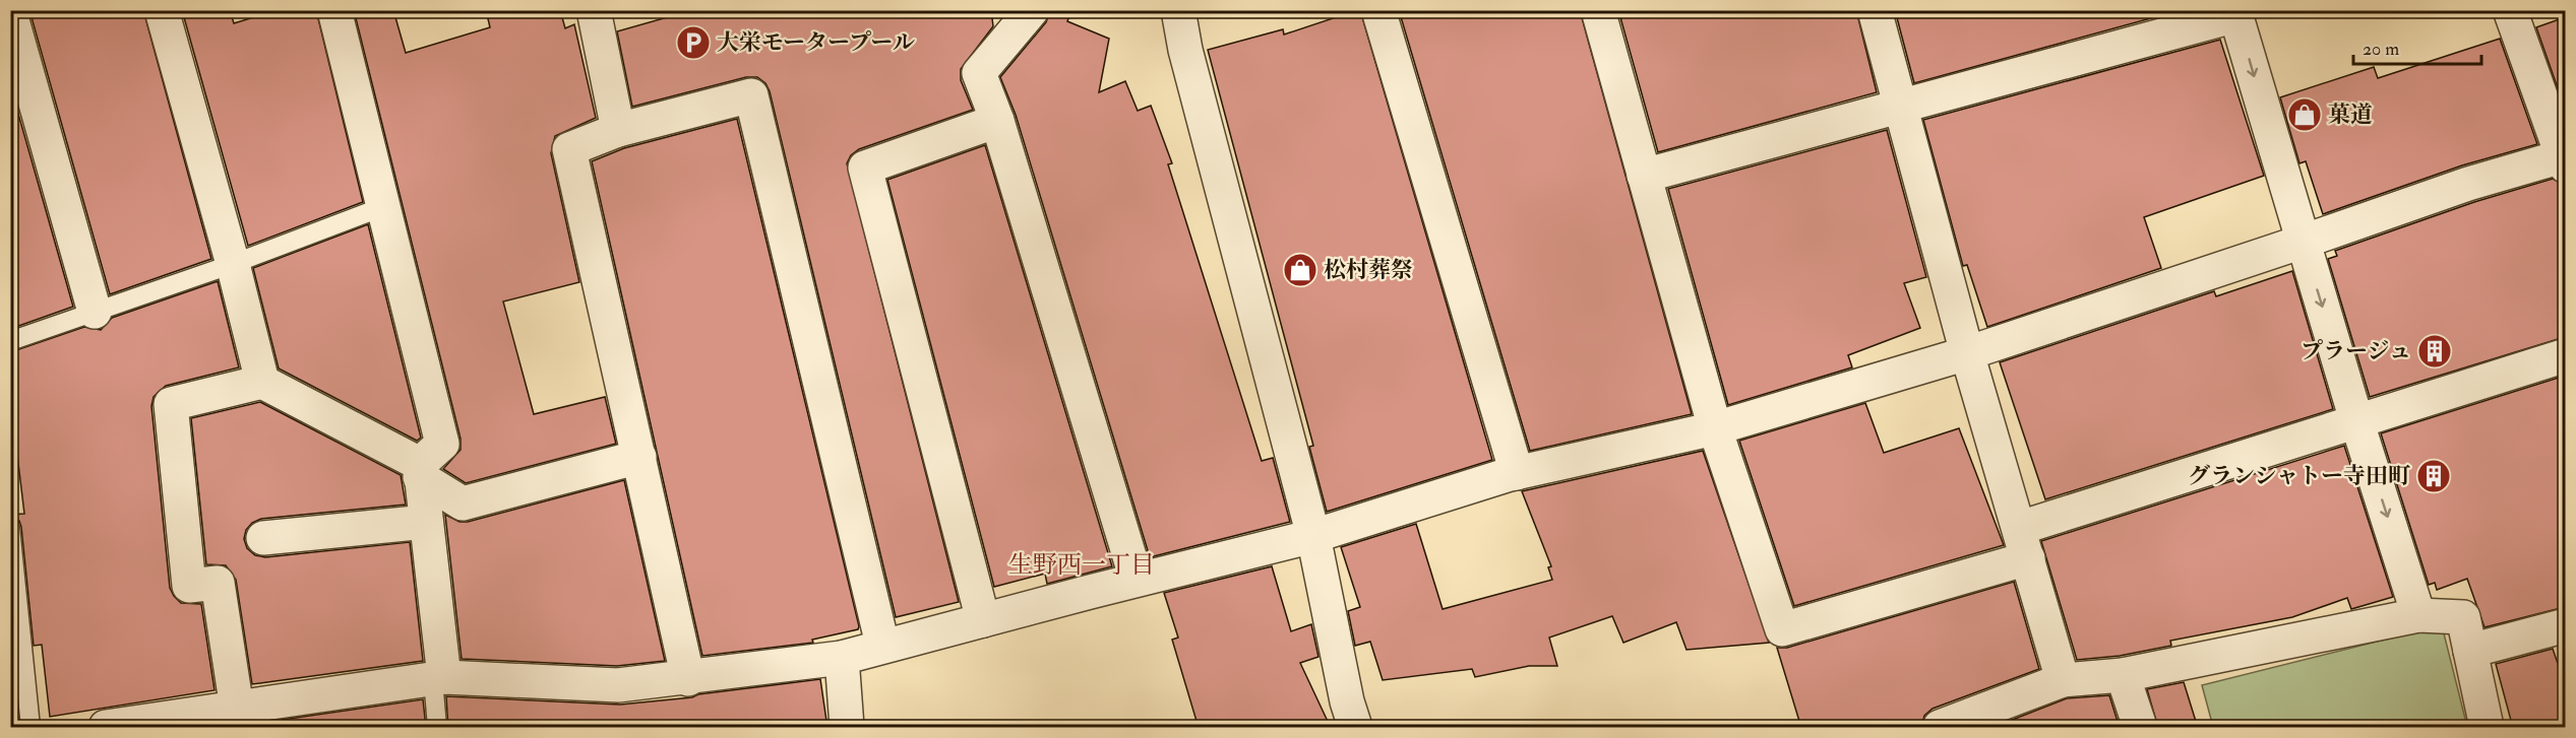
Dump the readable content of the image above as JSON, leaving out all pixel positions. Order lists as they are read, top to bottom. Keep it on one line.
{"districts":["生野西一丁目"],"places":{"parking":["大栄モータープール"],"shop":["菓道","松村葬祭"],"building":["プラージュ","グランシャトー寺田町"]},"scale_bar":"20 m"}
